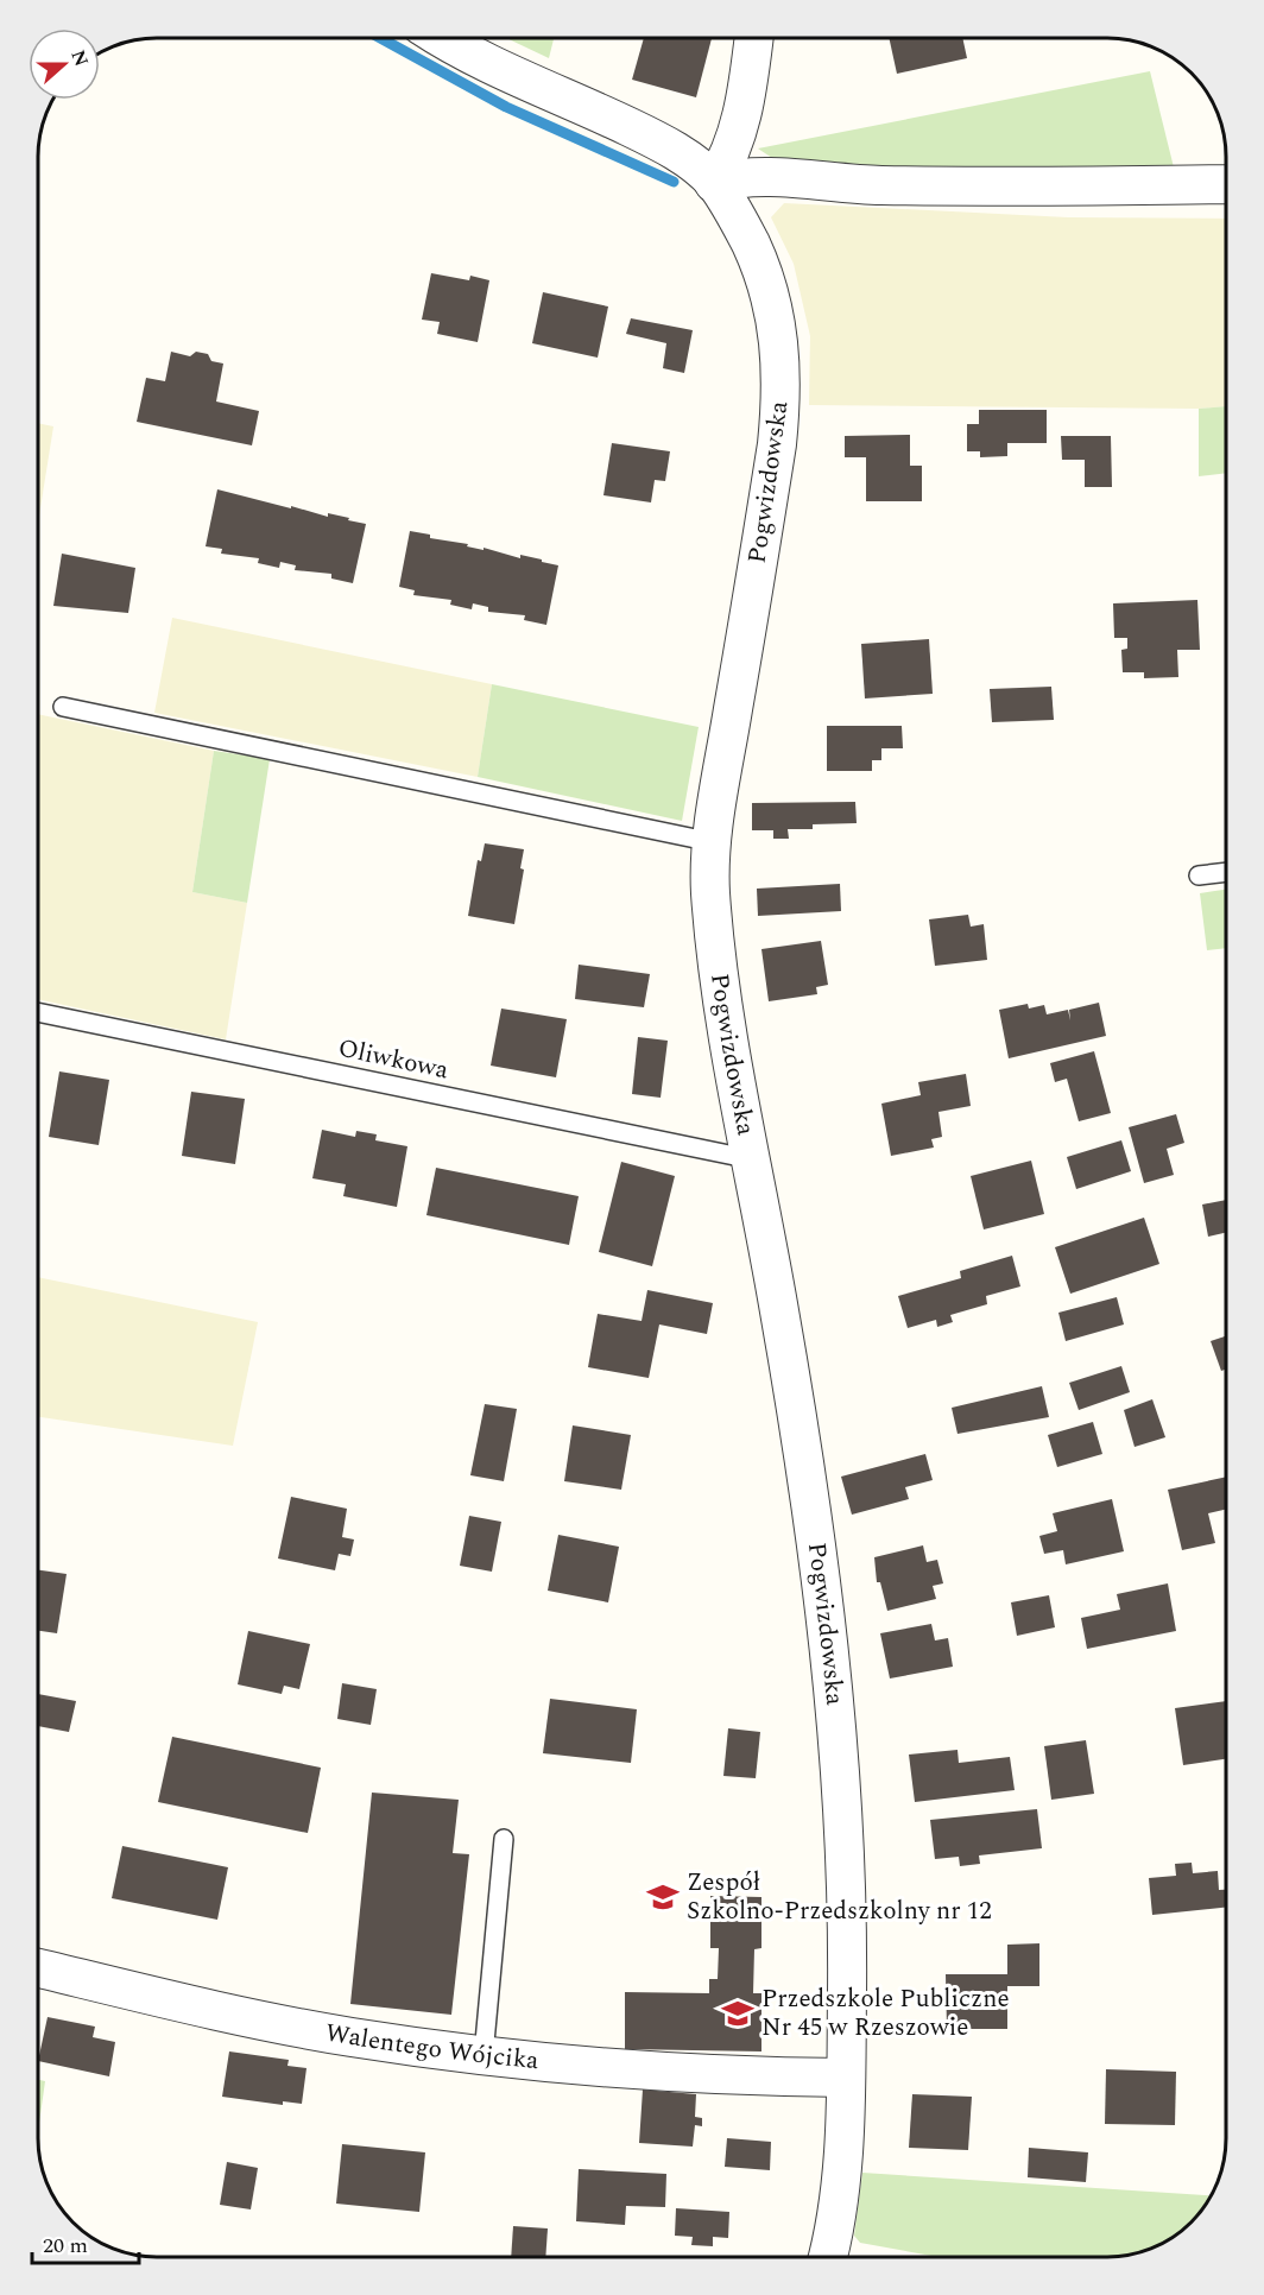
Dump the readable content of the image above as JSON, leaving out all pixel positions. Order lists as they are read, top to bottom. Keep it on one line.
{"streets":{"street":["Pogwizdowska","Walentego Wójcika"],"lane":["Oliwkowa"]},"crossings":[["Pogwizdowska","Oliwkowa"],["Pogwizdowska","Walentego Wójcika"]],"places":{"school or university":["Zespół Szkolno-Przedszkolny nr 12","Przedszkole Publiczne Nr 45 w Rzeszowie"]},"scale_bar":"20 m","north":"right"}
